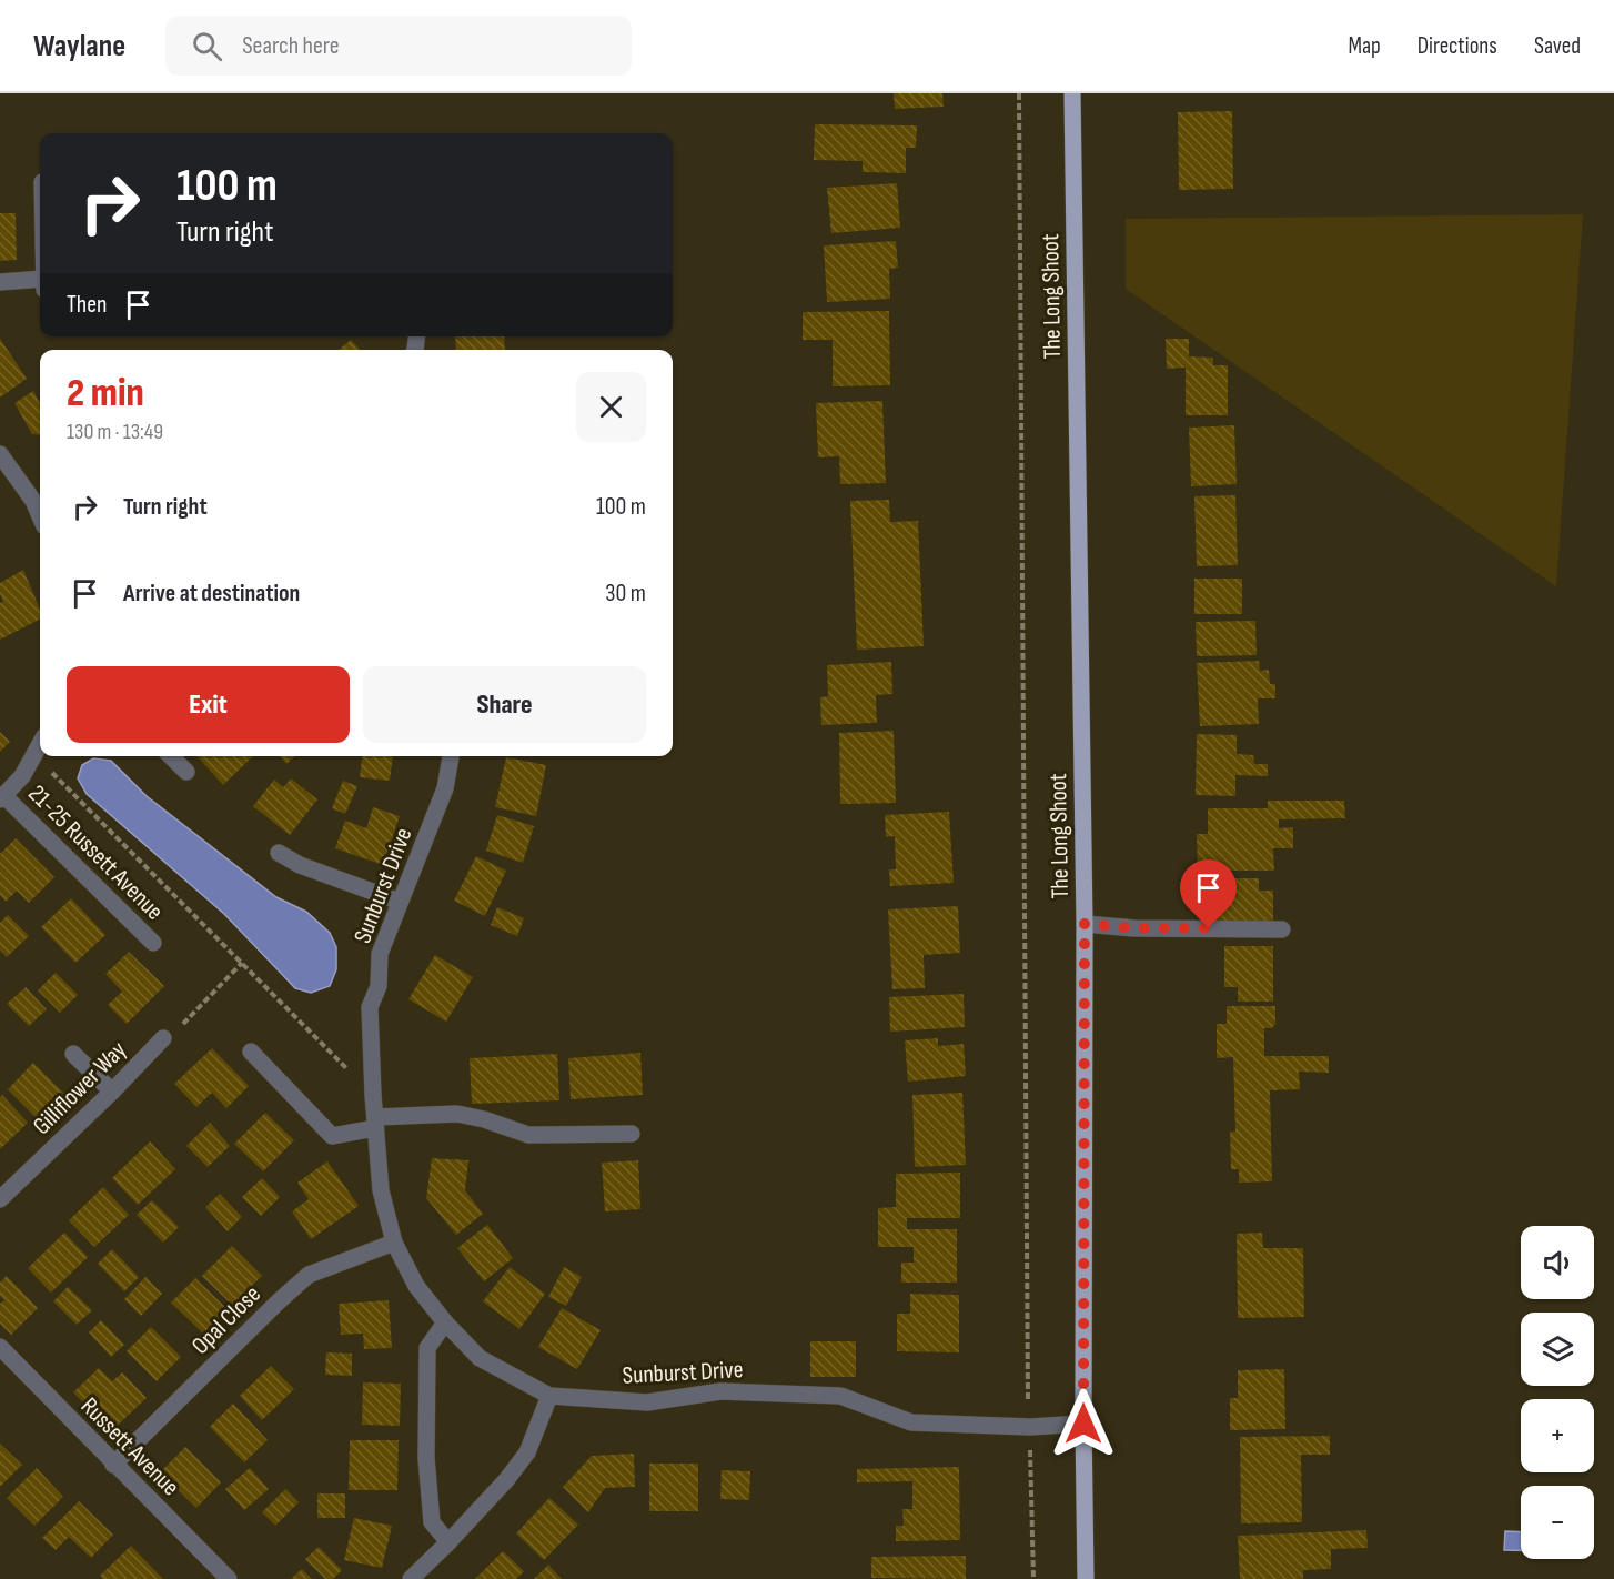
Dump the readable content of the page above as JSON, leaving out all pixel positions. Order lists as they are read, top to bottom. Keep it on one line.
{"streets":{"main road":["The Long Shoot"],"street":["21-25 Russett Avenue","Sunburst Drive","Gilliflower Way","Opal Close","Russett Avenue"]},"crossings":[["The Long Shoot","Sunburst Drive"],["Sunburst Drive","Opal Close"],["Opal Close","Russett Avenue"]],"page":{"header":"Waylane","search":"Search here","nav":["Map","Directions","Saved"],"turn":["100 m","Turn right"],"then":"Then","heading":["2 min","130 m · 13:49"],"list":[{"name":"Turn right","value":"100 m"},{"name":"Arrive at destination","value":"30 m"}],"buttons":["Exit","Share"],"map_buttons":["+","−"]}}
